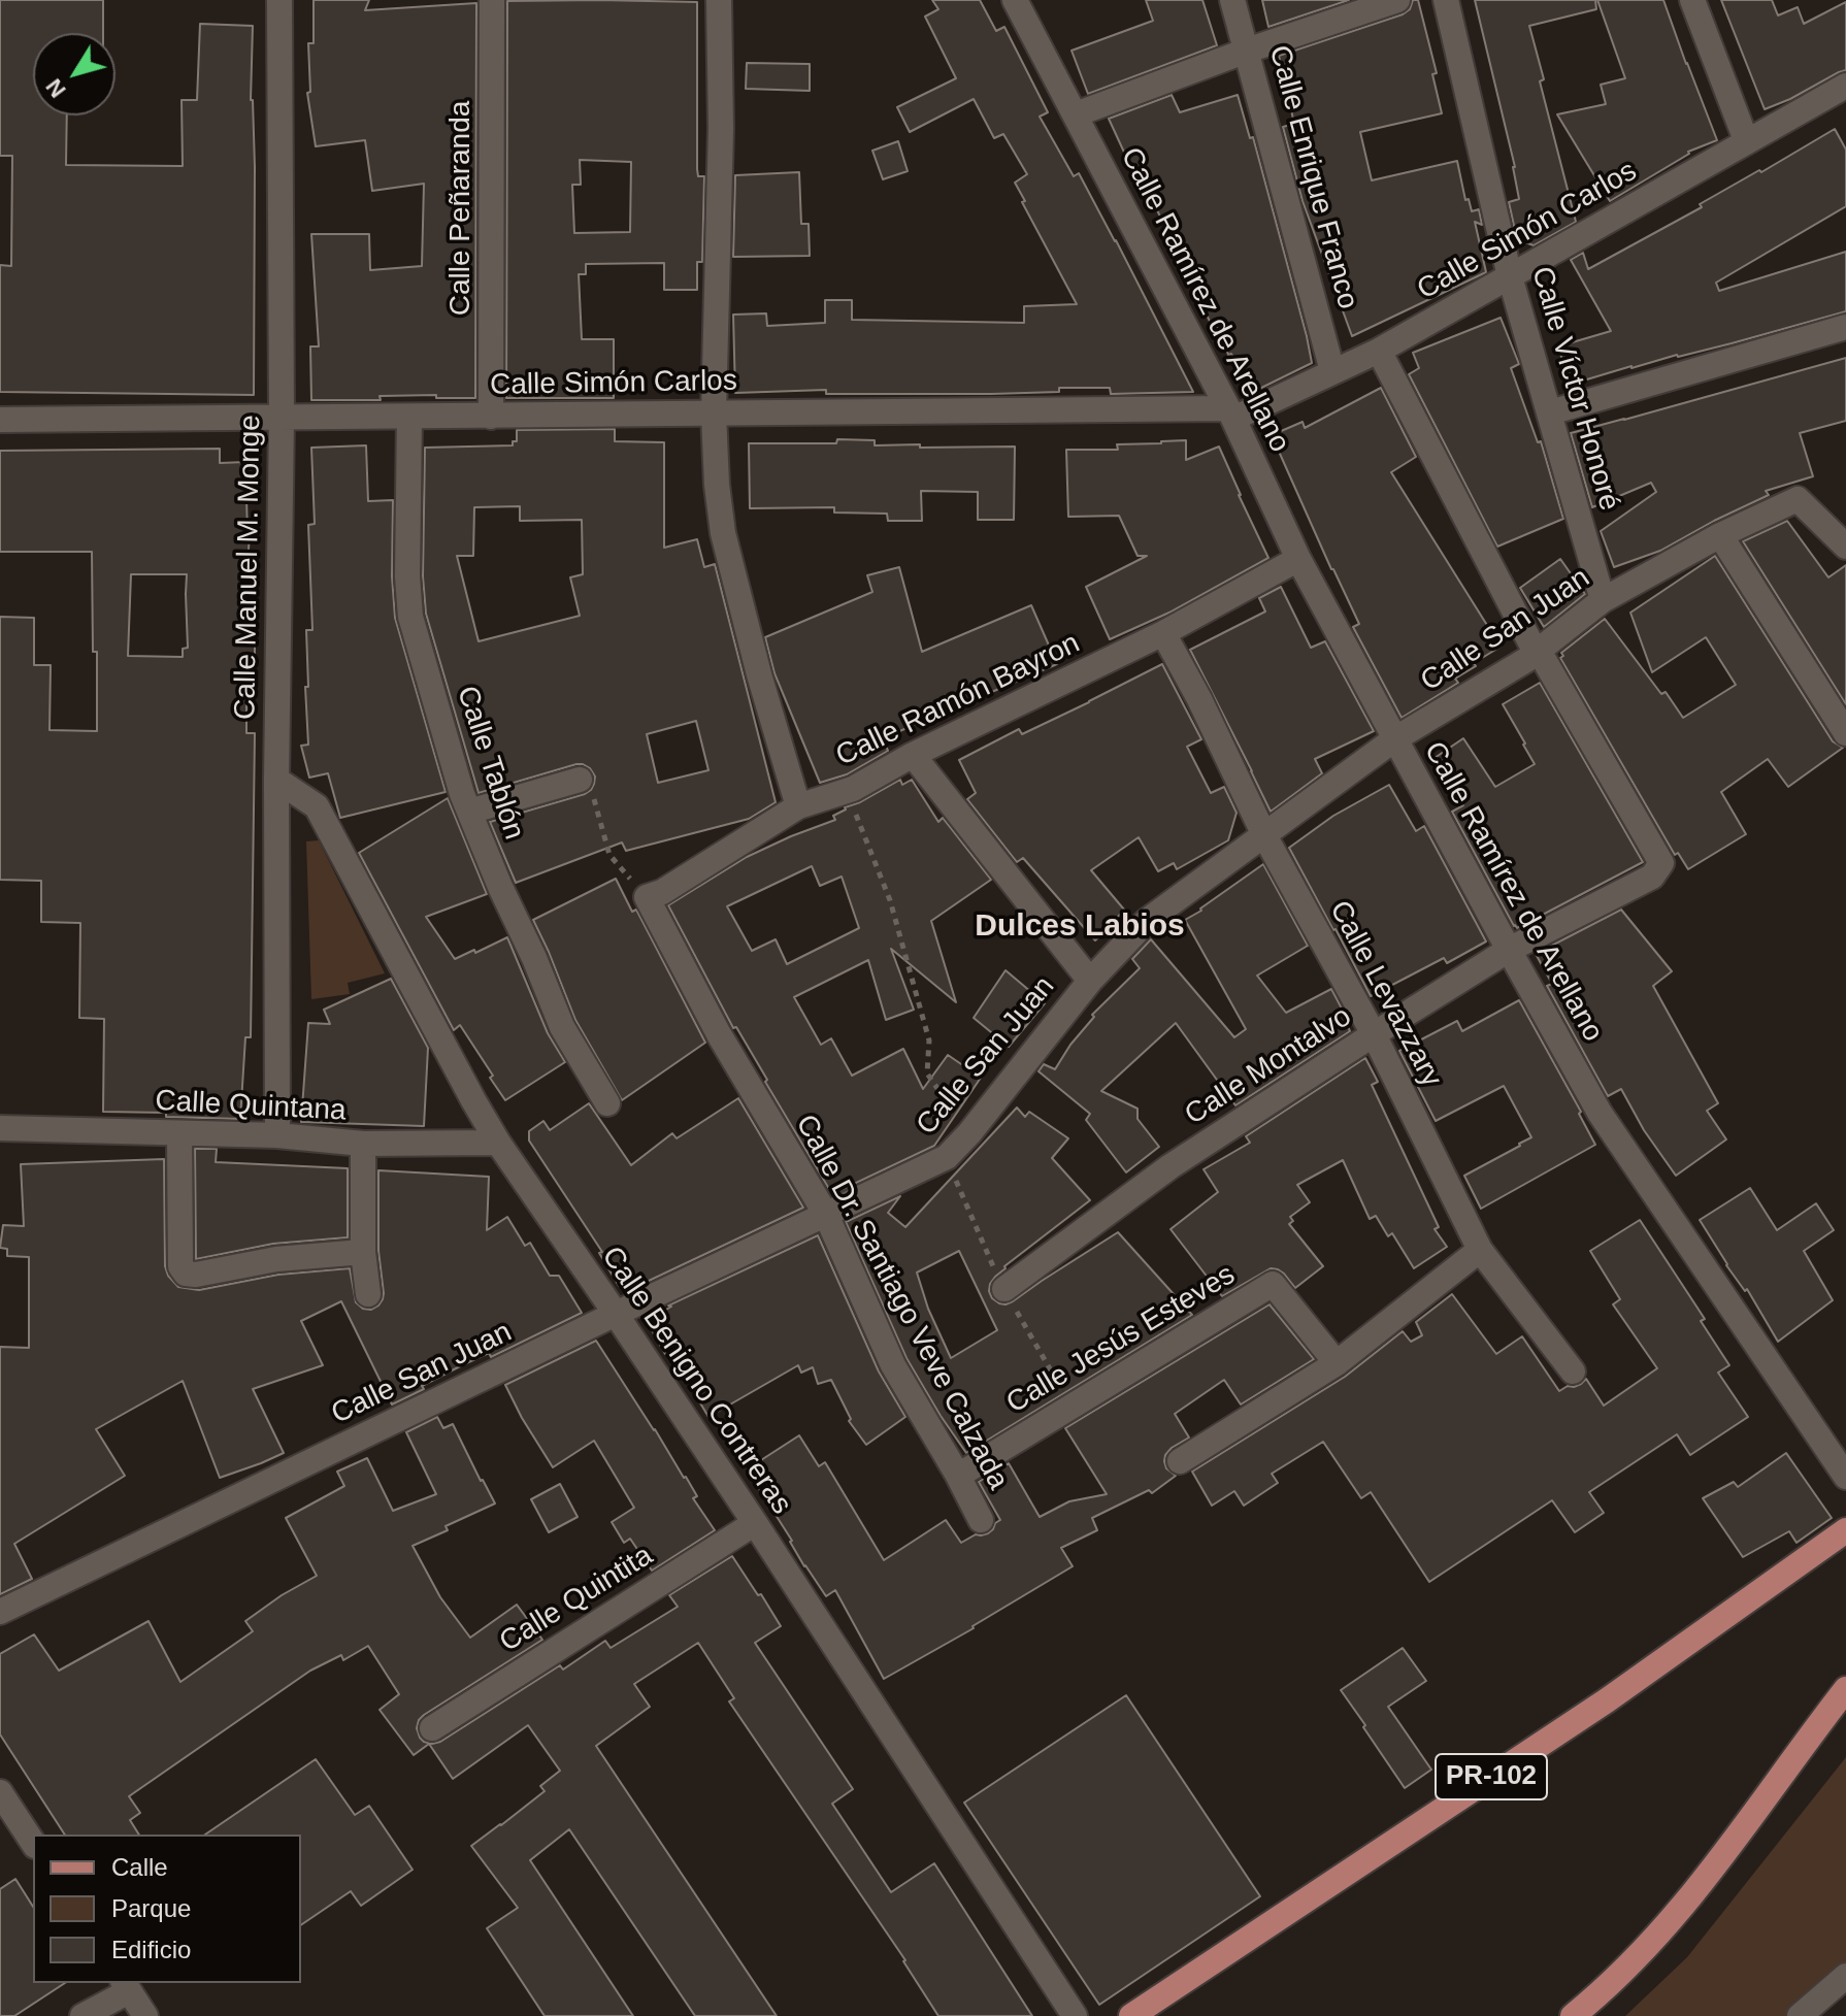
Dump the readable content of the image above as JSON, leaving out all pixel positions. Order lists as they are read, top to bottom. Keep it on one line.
{"streets":{"main road":["PR-102"],"street":["Calle Enrique Franco","Calle Peñaranda","Calle Simón Carlos","Calle Ramírez de Arellano","Calle Víctor Honoré","Calle Manuel M. Monge","Calle San Juan","Calle Ramón Bayron","Calle Tablón","Calle Levazzary","Calle Montalvo","Calle Quintana","Calle Dr. Santiago Veve Calzada","Calle Jesús Esteves","Calle Benigno Contreras","Calle Quintita"]},"crossings":[["Calle Enrique Franco","Calle Simón Carlos"],["Calle Peñaranda","Calle Simón Carlos"],["Calle Simón Carlos","Calle Ramírez de Arellano"],["Calle Simón Carlos","Calle Víctor Honoré"],["Calle Simón Carlos","Calle Manuel M. Monge"],["Calle Simón Carlos","Calle Tablón"],["Calle Ramírez de Arellano","Calle San Juan"],["Calle Ramírez de Arellano","Calle Ramón Bayron"],["Calle Ramírez de Arellano","Calle Montalvo"],["Calle Víctor Honoré","Calle San Juan"],["Calle Manuel M. Monge","Calle Quintana"],["Calle Manuel M. Monge","Calle Benigno Contreras"],["Calle San Juan","Calle Levazzary"],["Calle San Juan","Calle Montalvo"],["Calle San Juan","Calle Dr. Santiago Veve Calzada"],["Calle San Juan","Calle Benigno Contreras"],["Calle Ramón Bayron","Calle Levazzary"],["Calle Ramón Bayron","Calle Dr. Santiago Veve Calzada"],["Calle Levazzary","Calle Montalvo"],["Calle Quintana","Calle Benigno Contreras"],["Calle Dr. Santiago Veve Calzada","Calle Jesús Esteves"],["Calle Benigno Contreras","Calle Quintita"]],"districts":["Dulces Labios"],"legend":["Calle","Parque","Edificio"],"north":"bottom left"}
